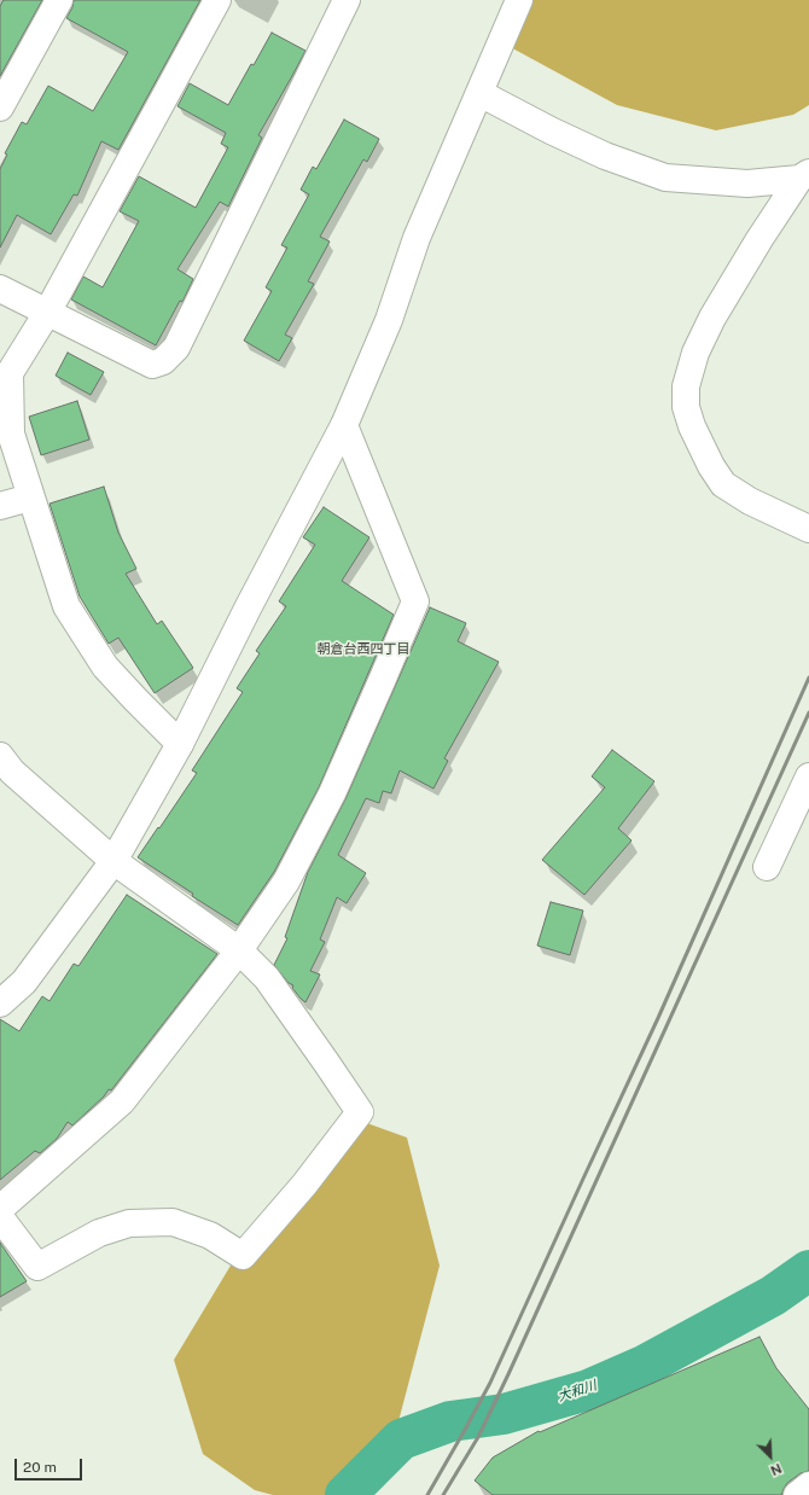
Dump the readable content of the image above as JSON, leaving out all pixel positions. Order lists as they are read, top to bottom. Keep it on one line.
{"districts":["朝倉台西四丁目"],"water":["大和川"],"scale_bar":"20 m","north":"bottom right"}
